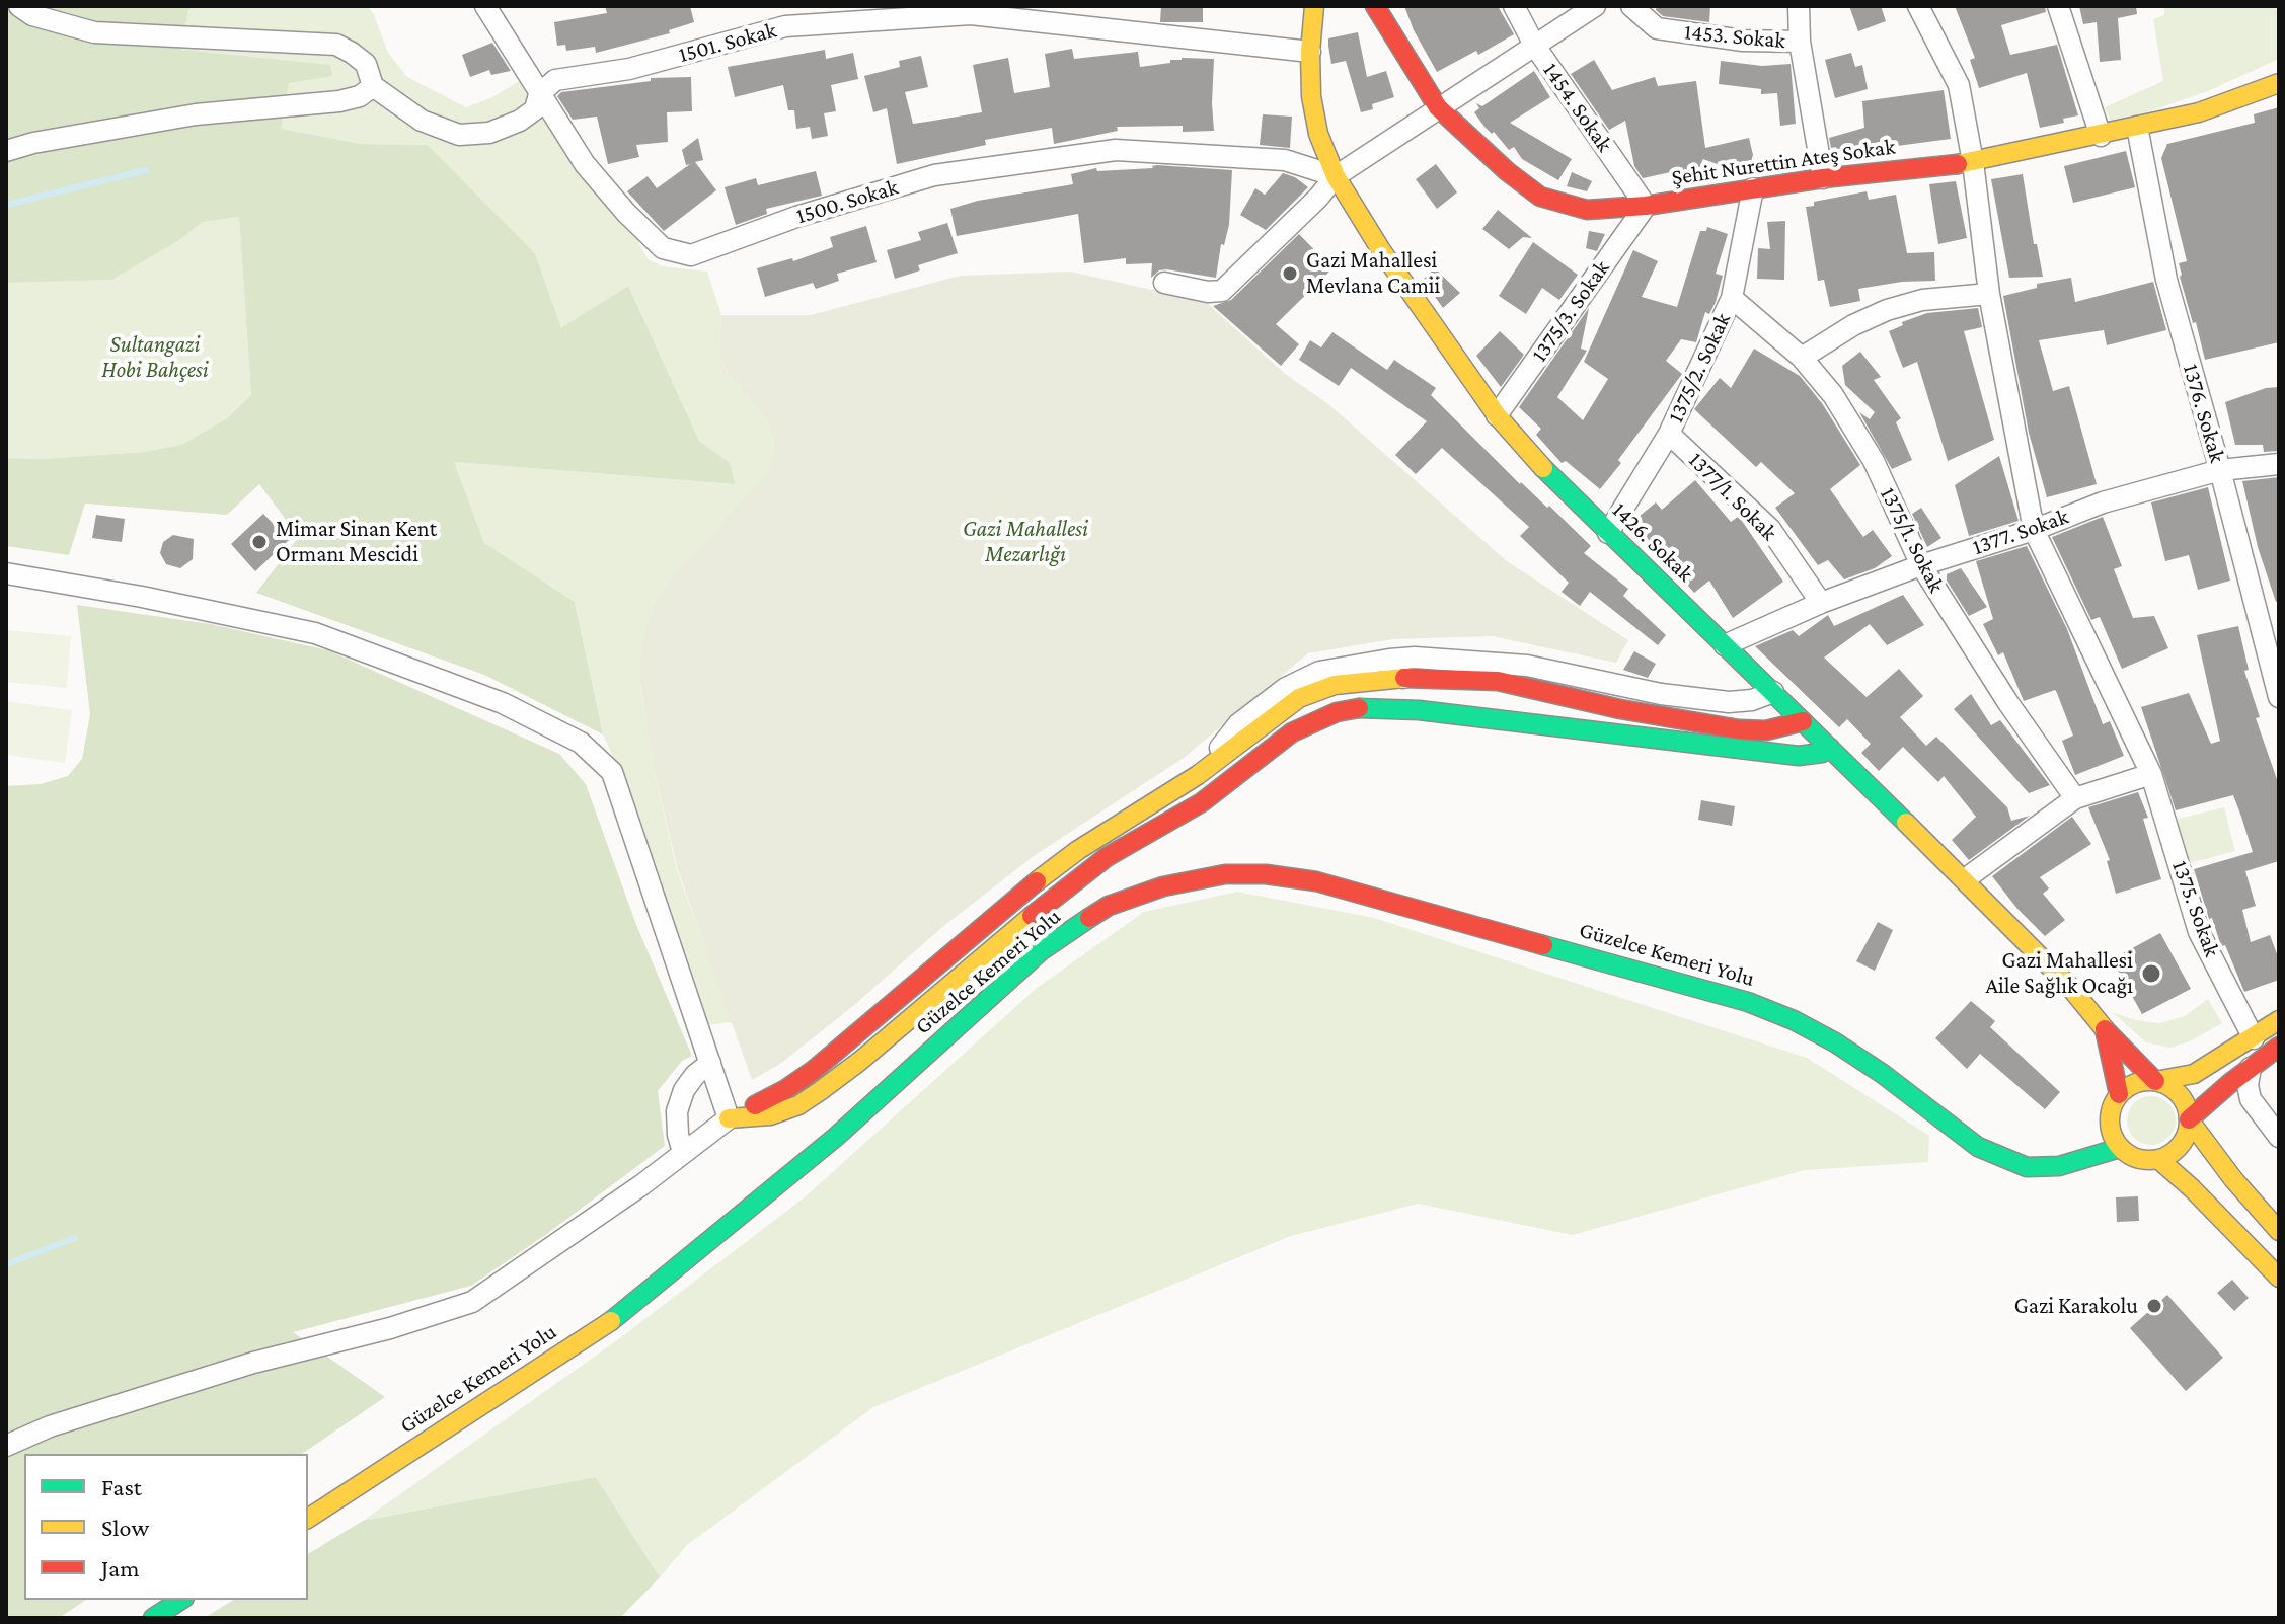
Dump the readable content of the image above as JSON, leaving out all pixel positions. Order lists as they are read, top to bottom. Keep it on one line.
{"streets":{"main road":["Şehit Nurettin Ateş Sokak","1426. Sokak","Güzelce Kemeri Yolu"],"street":["1453. Sokak","1501. Sokak","1454. Sokak","1500. Sokak","1375/3. Sokak","1375/2. Sokak","1376. Sokak","1377/1. Sokak","1377. Sokak","1375/1. Sokak","1375. Sokak"]},"crossings":[["1501. Sokak","1500. Sokak"],["1501. Sokak","1426. Sokak"],["1454. Sokak","Şehit Nurettin Ateş Sokak"],["1454. Sokak","1375/3. Sokak"],["Şehit Nurettin Ateş Sokak","1375/3. Sokak"],["Şehit Nurettin Ateş Sokak","1375/2. Sokak"],["Şehit Nurettin Ateş Sokak","1376. Sokak"],["Şehit Nurettin Ateş Sokak","1375. Sokak"],["1500. Sokak","1426. Sokak"],["1375/3. Sokak","1426. Sokak"],["1375/2. Sokak","1377/1. Sokak"],["1375/2. Sokak","1375/1. Sokak"],["1375/2. Sokak","1426. Sokak"],["1376. Sokak","1377. Sokak"],["1377/1. Sokak","1377. Sokak"],["1377. Sokak","1375/1. Sokak"],["1377. Sokak","1426. Sokak"],["1377. Sokak","1375. Sokak"],["1426. Sokak","Güzelce Kemeri Yolu"]],"parks":["Sultangazi Hobi Bahçesi","Gazi Mahallesi Mezarlığı"],"places":["Gazi Mahallesi Mevlana Camii","Mimar Sinan Kent Ormanı Mescidi","Gazi Mahallesi Aile Sağlık Ocağı","Gazi Karakolu"],"legend":["Fast","Slow","Jam"]}
